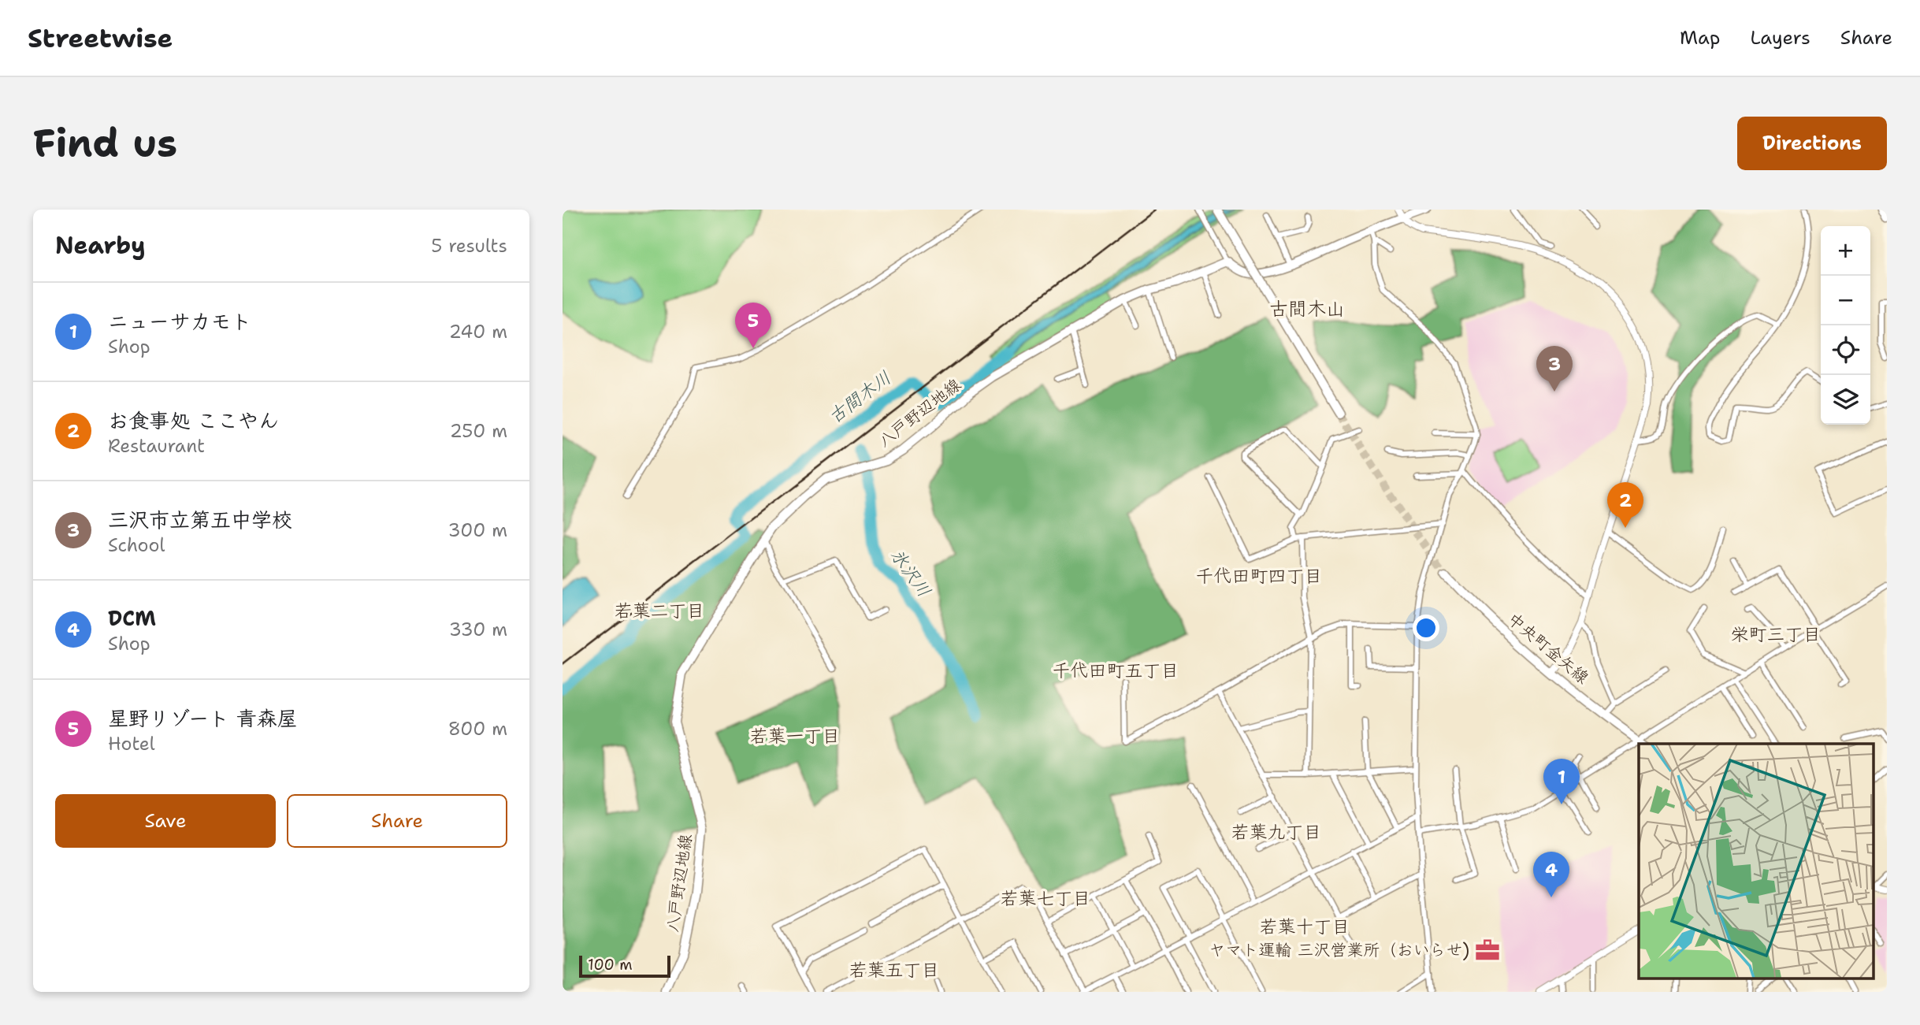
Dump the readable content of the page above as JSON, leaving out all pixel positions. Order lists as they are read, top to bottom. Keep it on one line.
{"streets":{"main road":["八戸野辺地線","中央町金矢線"]},"districts":["古間木山","千代田町四丁目","若葉二丁目","栄町三丁目","千代田町五丁目","若葉一丁目","若葉九丁目","若葉七丁目","若葉十丁目","若葉五丁目"],"water":["古間木川","氷沢川"],"places":{"office":["ヤマト運輸 三沢営業所（おいらせ)"]},"scale_bar":"100 m","page":{"header":"Streetwise","nav":["Map","Layers","Share"],"buttons":["Directions",["Save","Share"]],"title":"Find us","heading":["Nearby","5 results"],"map_buttons":["+","−"],"list":[{"mark":"1","name":"ニューサカモト","note":"Shop","value":"240 m"},{"mark":"2","name":"お食事処 ここやん","note":"Restaurant","value":"250 m"},{"mark":"3","name":"三沢市立第五中学校","note":"School","value":"300 m"},{"mark":"4","name":"DCM","note":"Shop","value":"330 m"},{"mark":"5","name":"星野リゾート 青森屋","note":"Hotel","value":"800 m"}],"pins":["5","3","2","1","4"],"scale":"100 m"}}
